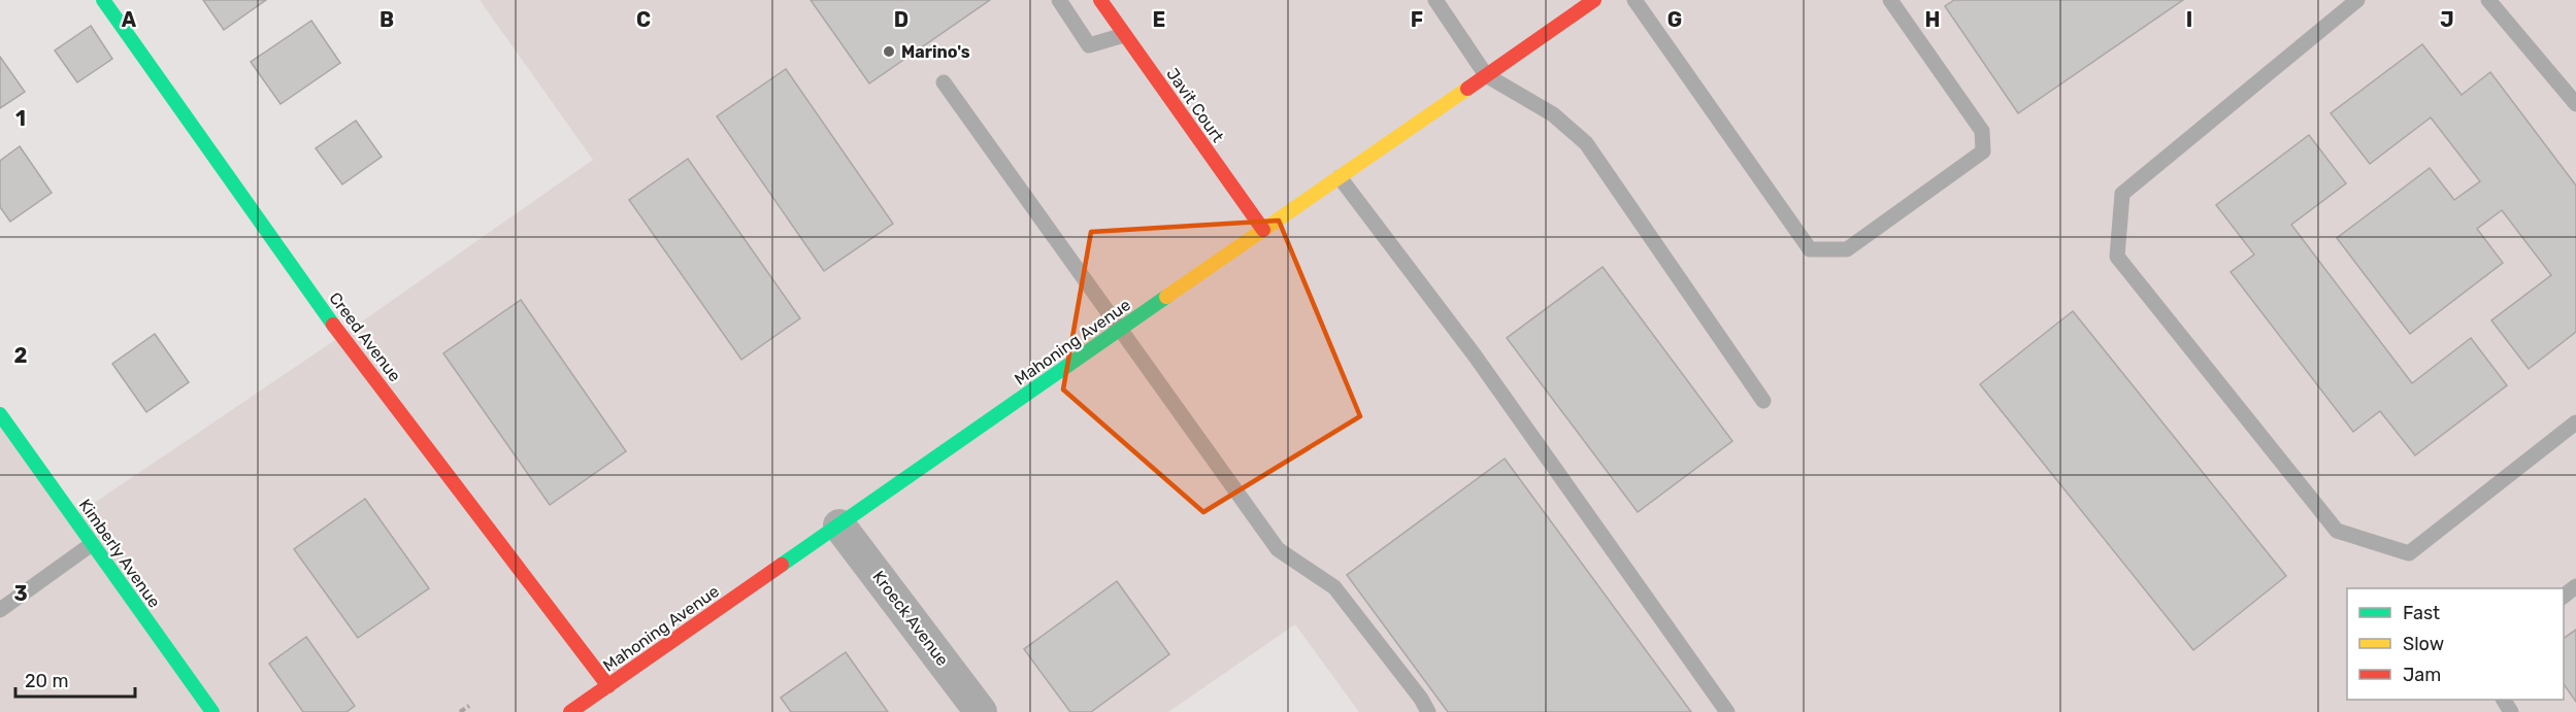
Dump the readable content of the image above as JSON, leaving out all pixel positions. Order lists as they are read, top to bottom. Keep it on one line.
{"streets":{"street":["Javit Court","Creed Avenue","Mahoning Avenue","Kimberly Avenue","Kroeck Avenue"]},"crossings":[["Javit Court","Mahoning Avenue"],["Creed Avenue","Mahoning Avenue"],["Mahoning Avenue","Kroeck Avenue"]],"places":["Marino's"],"legend":["Fast","Slow","Jam"],"scale_bar":"20 m","grid":{"columns":["A","B","C","D","E","F","G","H","I","J"],"rows":["1","2","3"]}}
